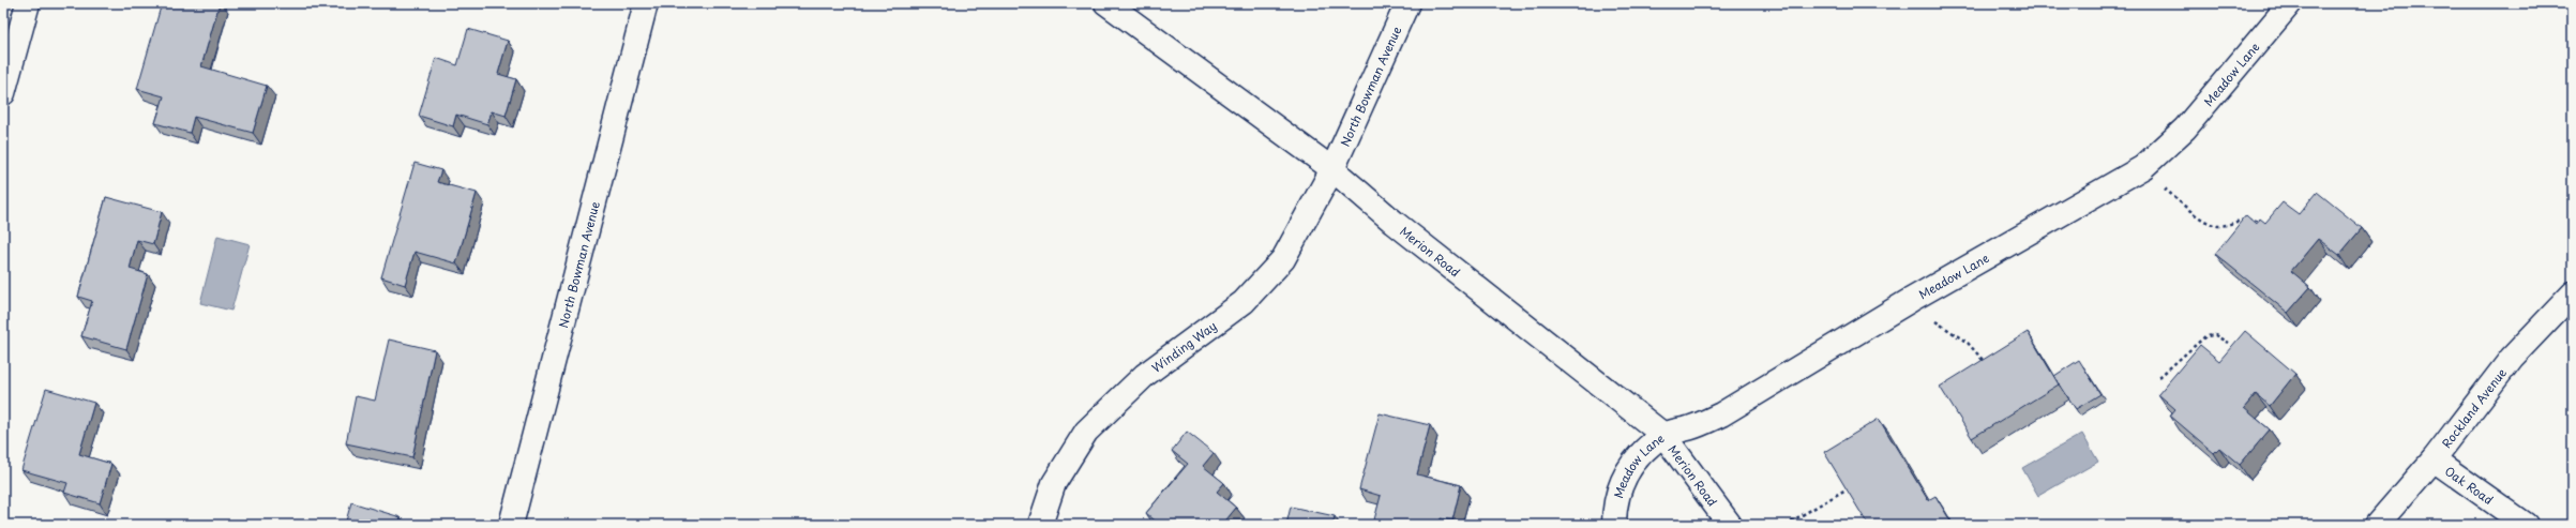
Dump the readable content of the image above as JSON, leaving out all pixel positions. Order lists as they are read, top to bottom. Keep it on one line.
{"streets":{"street":["Meadow Lane","North Bowman Avenue","Merion Road","Winding Way","Rockland Avenue","Oak Road"]},"crossings":[["Meadow Lane","Merion Road"],["North Bowman Avenue","Merion Road"],["North Bowman Avenue","Winding Way"],["Merion Road","Winding Way"],["Rockland Avenue","Oak Road"]]}
